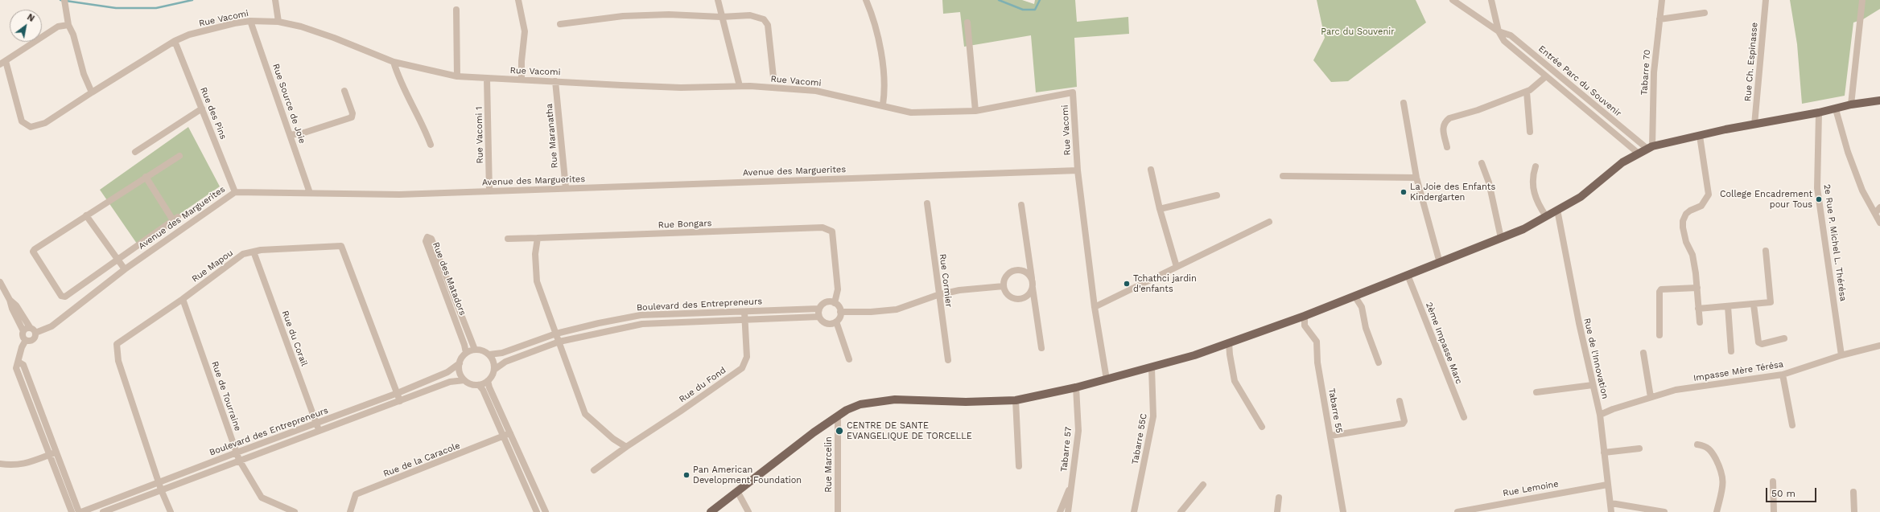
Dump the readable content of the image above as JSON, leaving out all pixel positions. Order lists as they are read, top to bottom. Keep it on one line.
{"streets":{"street":["Rue Vacomi","Rue Ch. Espinasse","Tabarre 70","Entrée Parc du Souvenir","Rue Source de Joie","Rue des Pins","Rue Vacomi 1","Rue Maranatha","Avenue des Marguerites","Rue Bongars","2e Rue P. Michel L. Thérésa","Rue Mapou","Rue des Matadors","Rue Cormier","Boulevard des Entrepreneurs","Rue du Corail","2ème Impasse Marc","Rue de l'Innovation","Impasse Mère Térésa","Rue du Fond","Rue de Tourraine","Tabarre 55","Tabarre 55C","Tabarre 57","Rue de la Caracole","Rue Marcelin","Rue Lemoine"]},"crossings":[["Rue Vacomi","Rue Source de Joie"],["Rue Vacomi","Rue des Pins"],["Rue Vacomi","Rue Vacomi 1"],["Rue Vacomi","Rue Maranatha"],["Rue Vacomi","Avenue des Marguerites"],["Tabarre 70","Entrée Parc du Souvenir"],["Rue Source de Joie","Avenue des Marguerites"],["Rue des Pins","Avenue des Marguerites"],["Rue Vacomi 1","Avenue des Marguerites"],["Rue Maranatha","Avenue des Marguerites"],["Rue Bongars","Boulevard des Entrepreneurs"],["2e Rue P. Michel L. Thérésa","Impasse Mère Térésa"],["Rue Mapou","Boulevard des Entrepreneurs"],["Rue Mapou","Rue du Corail"],["Rue Mapou","Rue de Tourraine"],["Rue des Matadors","Boulevard des Entrepreneurs"],["Boulevard des Entrepreneurs","Rue du Corail"],["Boulevard des Entrepreneurs","Rue du Fond"],["Boulevard des Entrepreneurs","Rue de Tourraine"],["Rue de l'Innovation","Impasse Mère Térésa"],["Rue de l'Innovation","Rue Lemoine"]],"parks":["Parc du Souvenir"],"places":["La Joie des Enfants Kindergarten","College Encadrement pour Tous","Tchathci jardin d'enfants","CENTRE DE SANTE EVANGELIQUE DE TORCELLE","Pan American Development Foundation"],"scale_bar":"50 m","north":"top right"}
